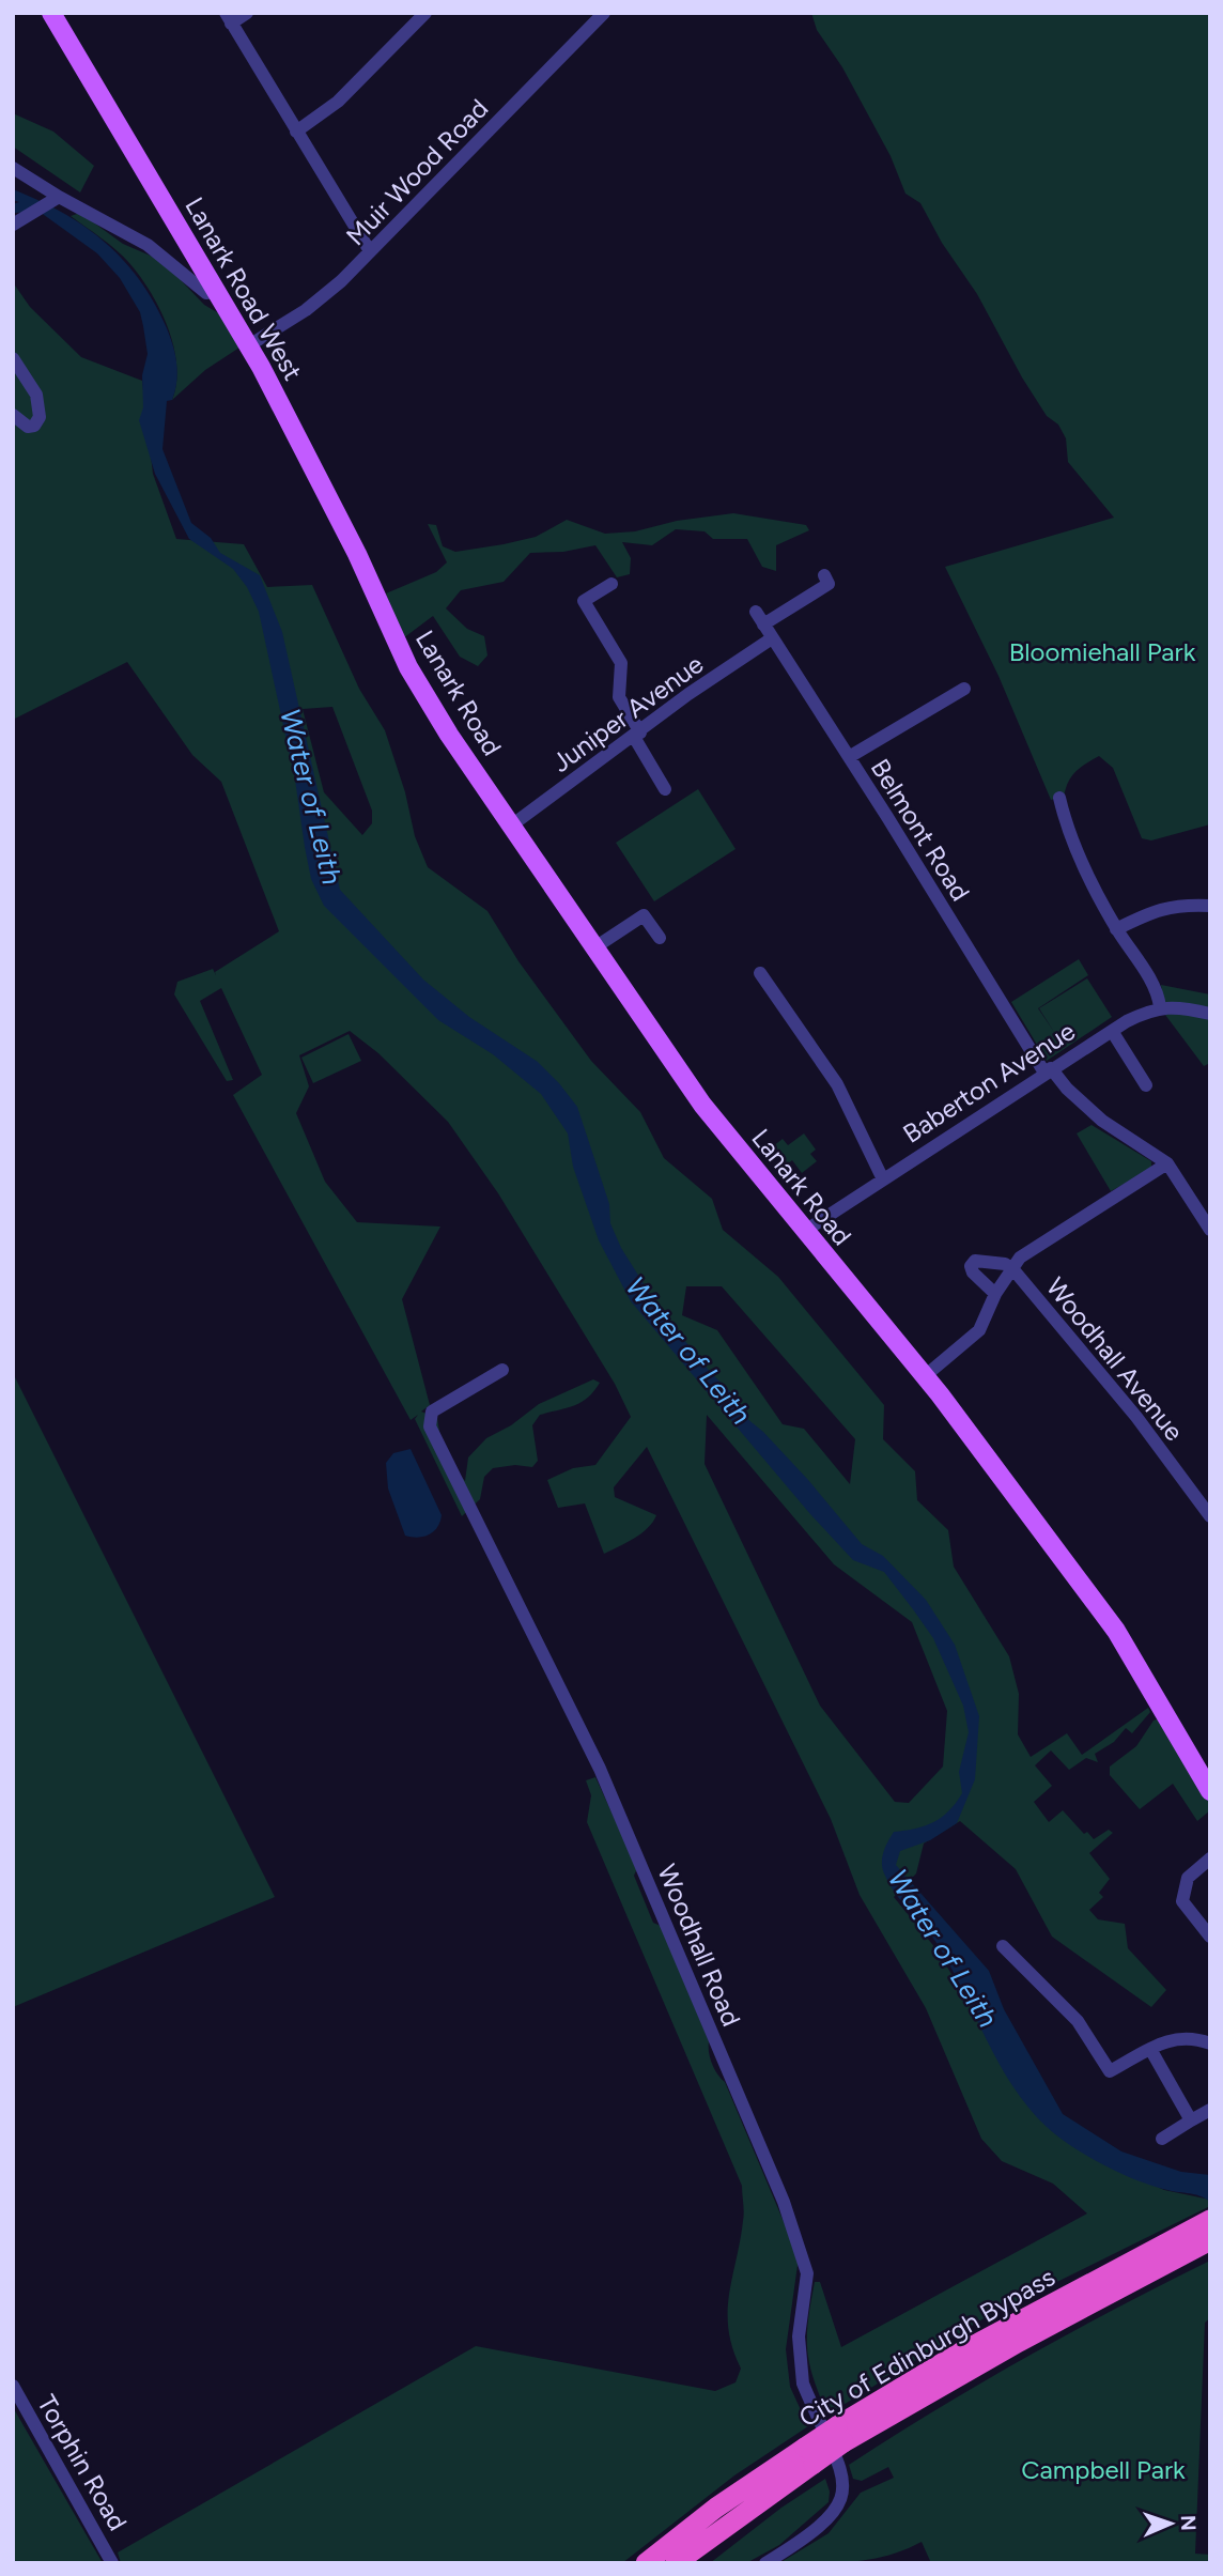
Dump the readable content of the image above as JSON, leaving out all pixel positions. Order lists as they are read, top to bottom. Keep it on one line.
{"streets":{"highway":["City of Edinburgh Bypass"],"main road":["Lanark Road West","Lanark Road"],"street":["Muir Wood Road","Juniper Avenue","Belmont Road","Baberton Avenue","Woodhall Avenue","Woodhall Road","Torphin Road"]},"crossings":[["Muir Wood Road","Lanark Road West"],["Lanark Road West","Lanark Road"],["Lanark Road","Juniper Avenue"],["Lanark Road","Baberton Avenue"],["Juniper Avenue","Belmont Road"],["Belmont Road","Baberton Avenue"]],"water":["Water of Leith"],"parks":["Bloomiehall Park","Campbell Park"],"north":"right"}
